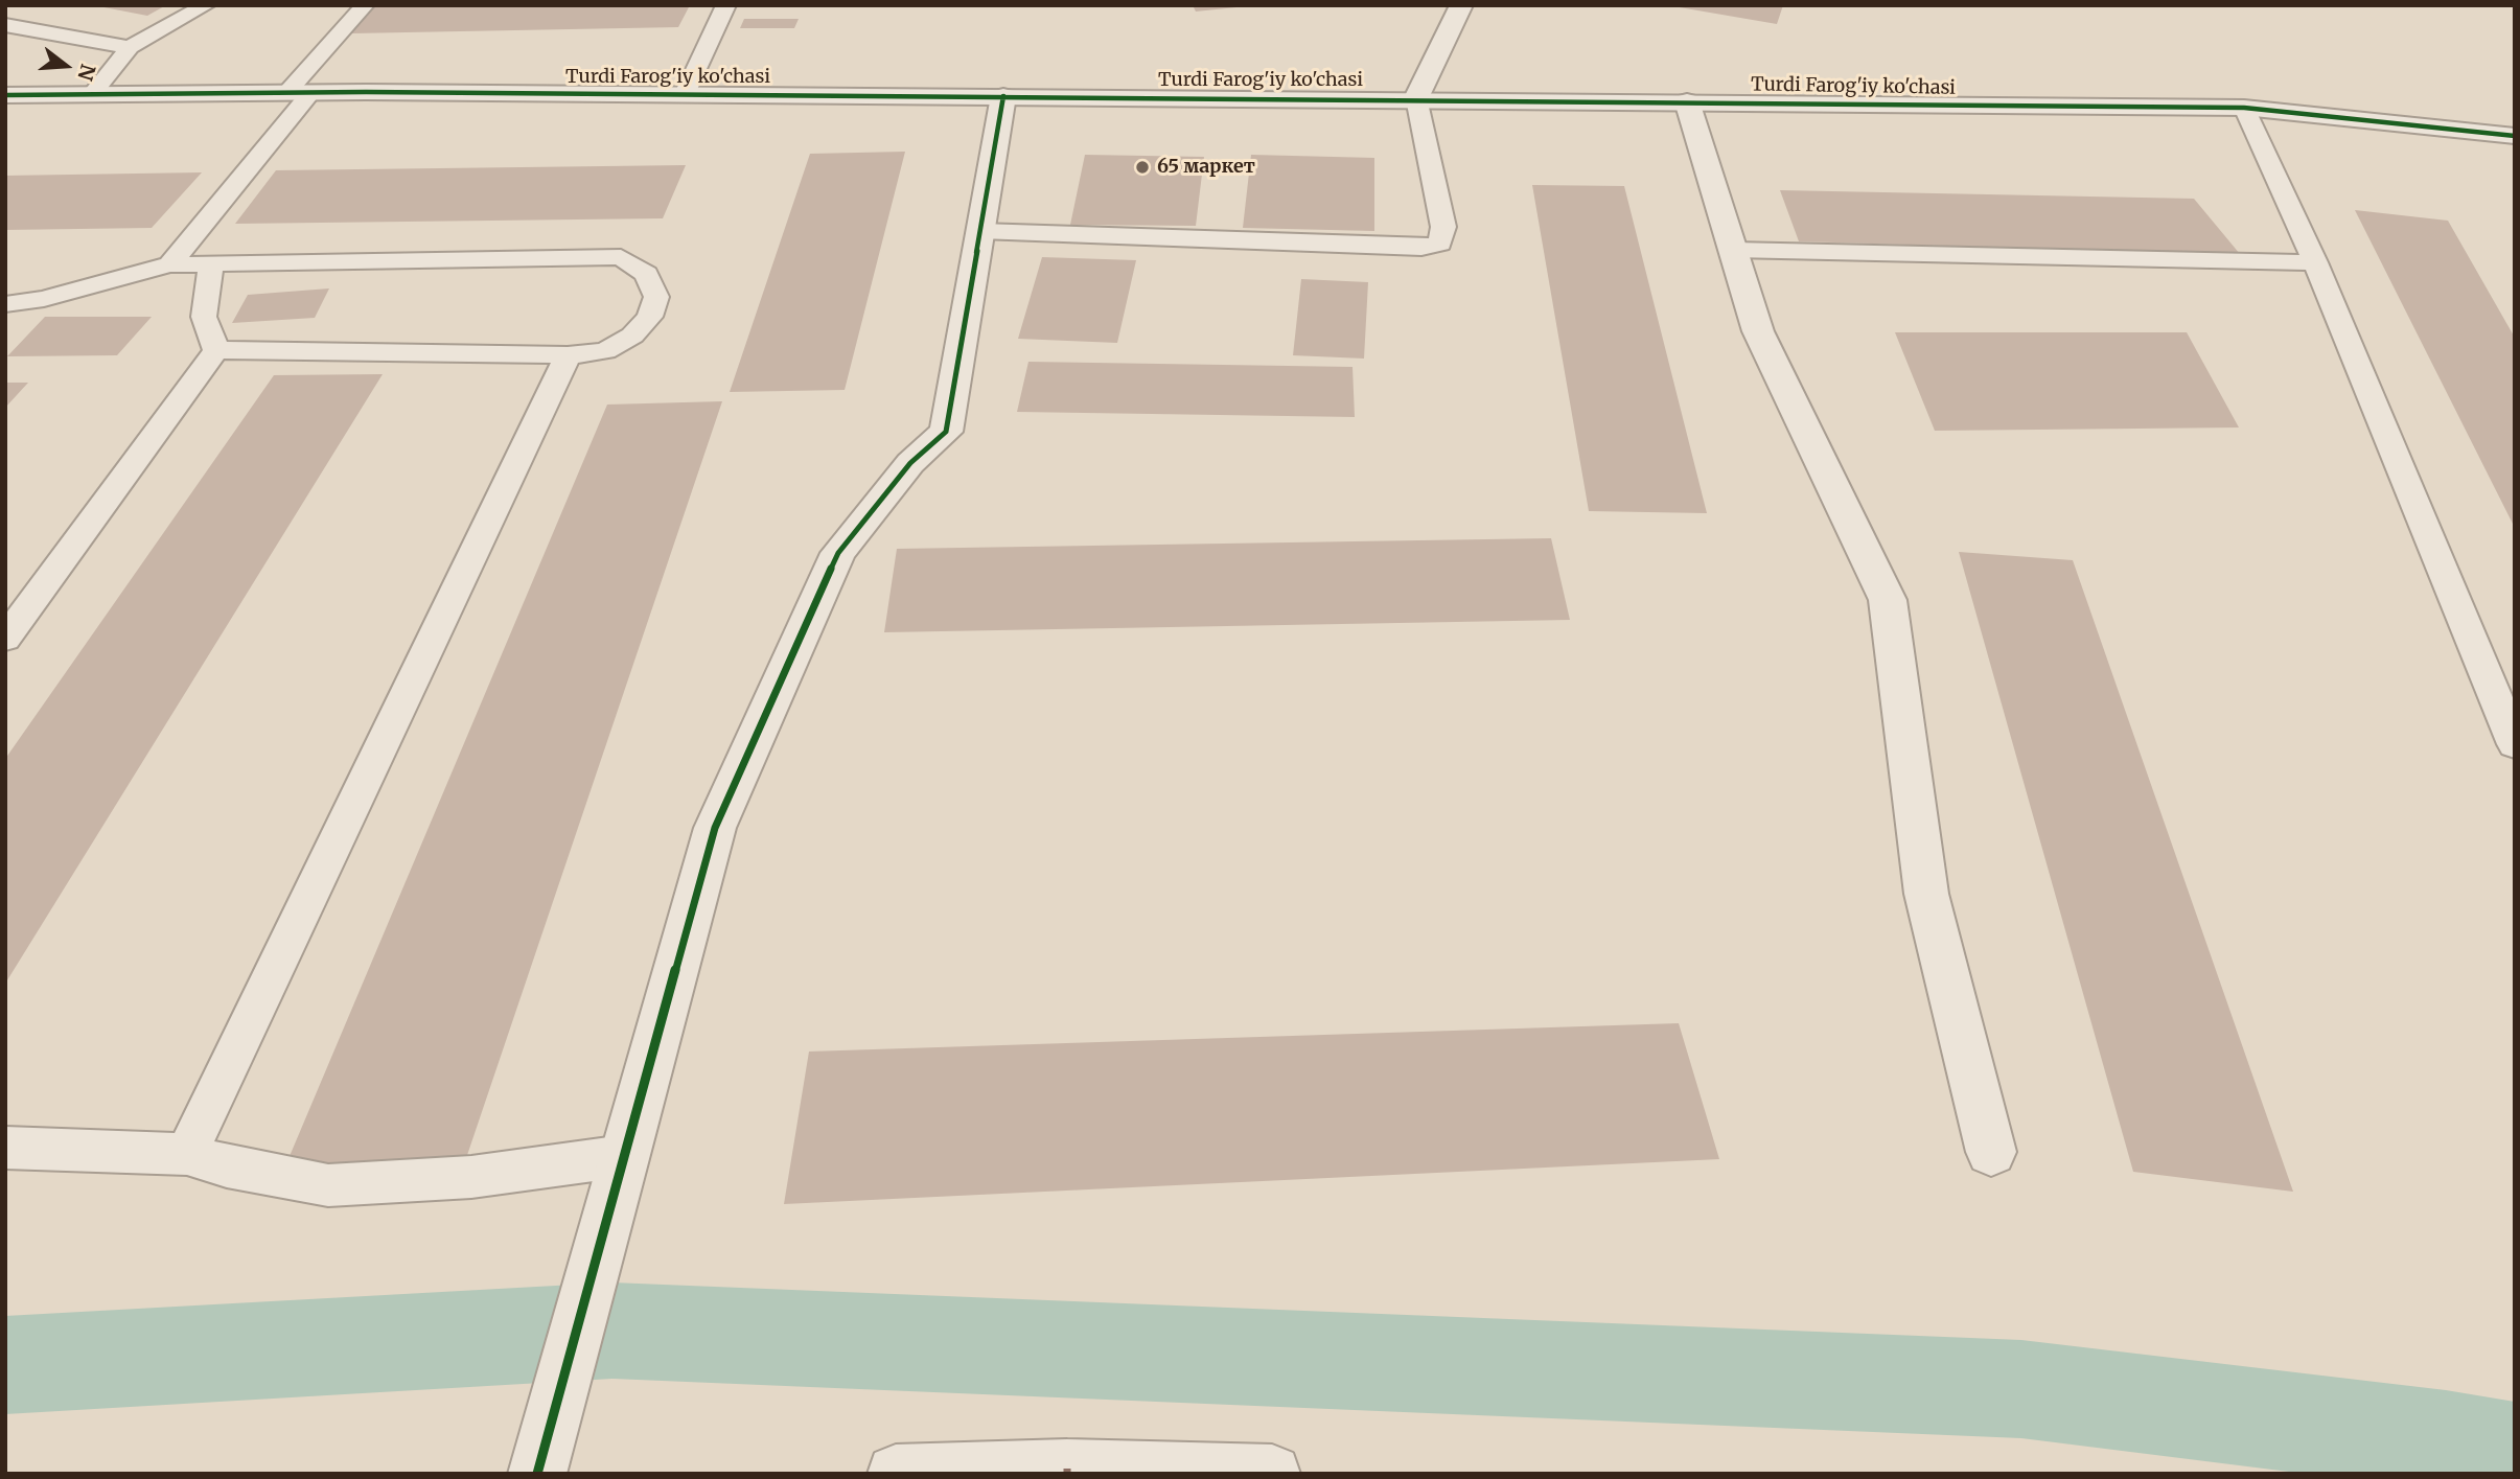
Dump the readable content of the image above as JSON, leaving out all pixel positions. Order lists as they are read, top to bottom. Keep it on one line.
{"streets":{"street":["Turdi Farog'iy ko'chasi"]},"places":["65 маркет"],"north":"right"}
